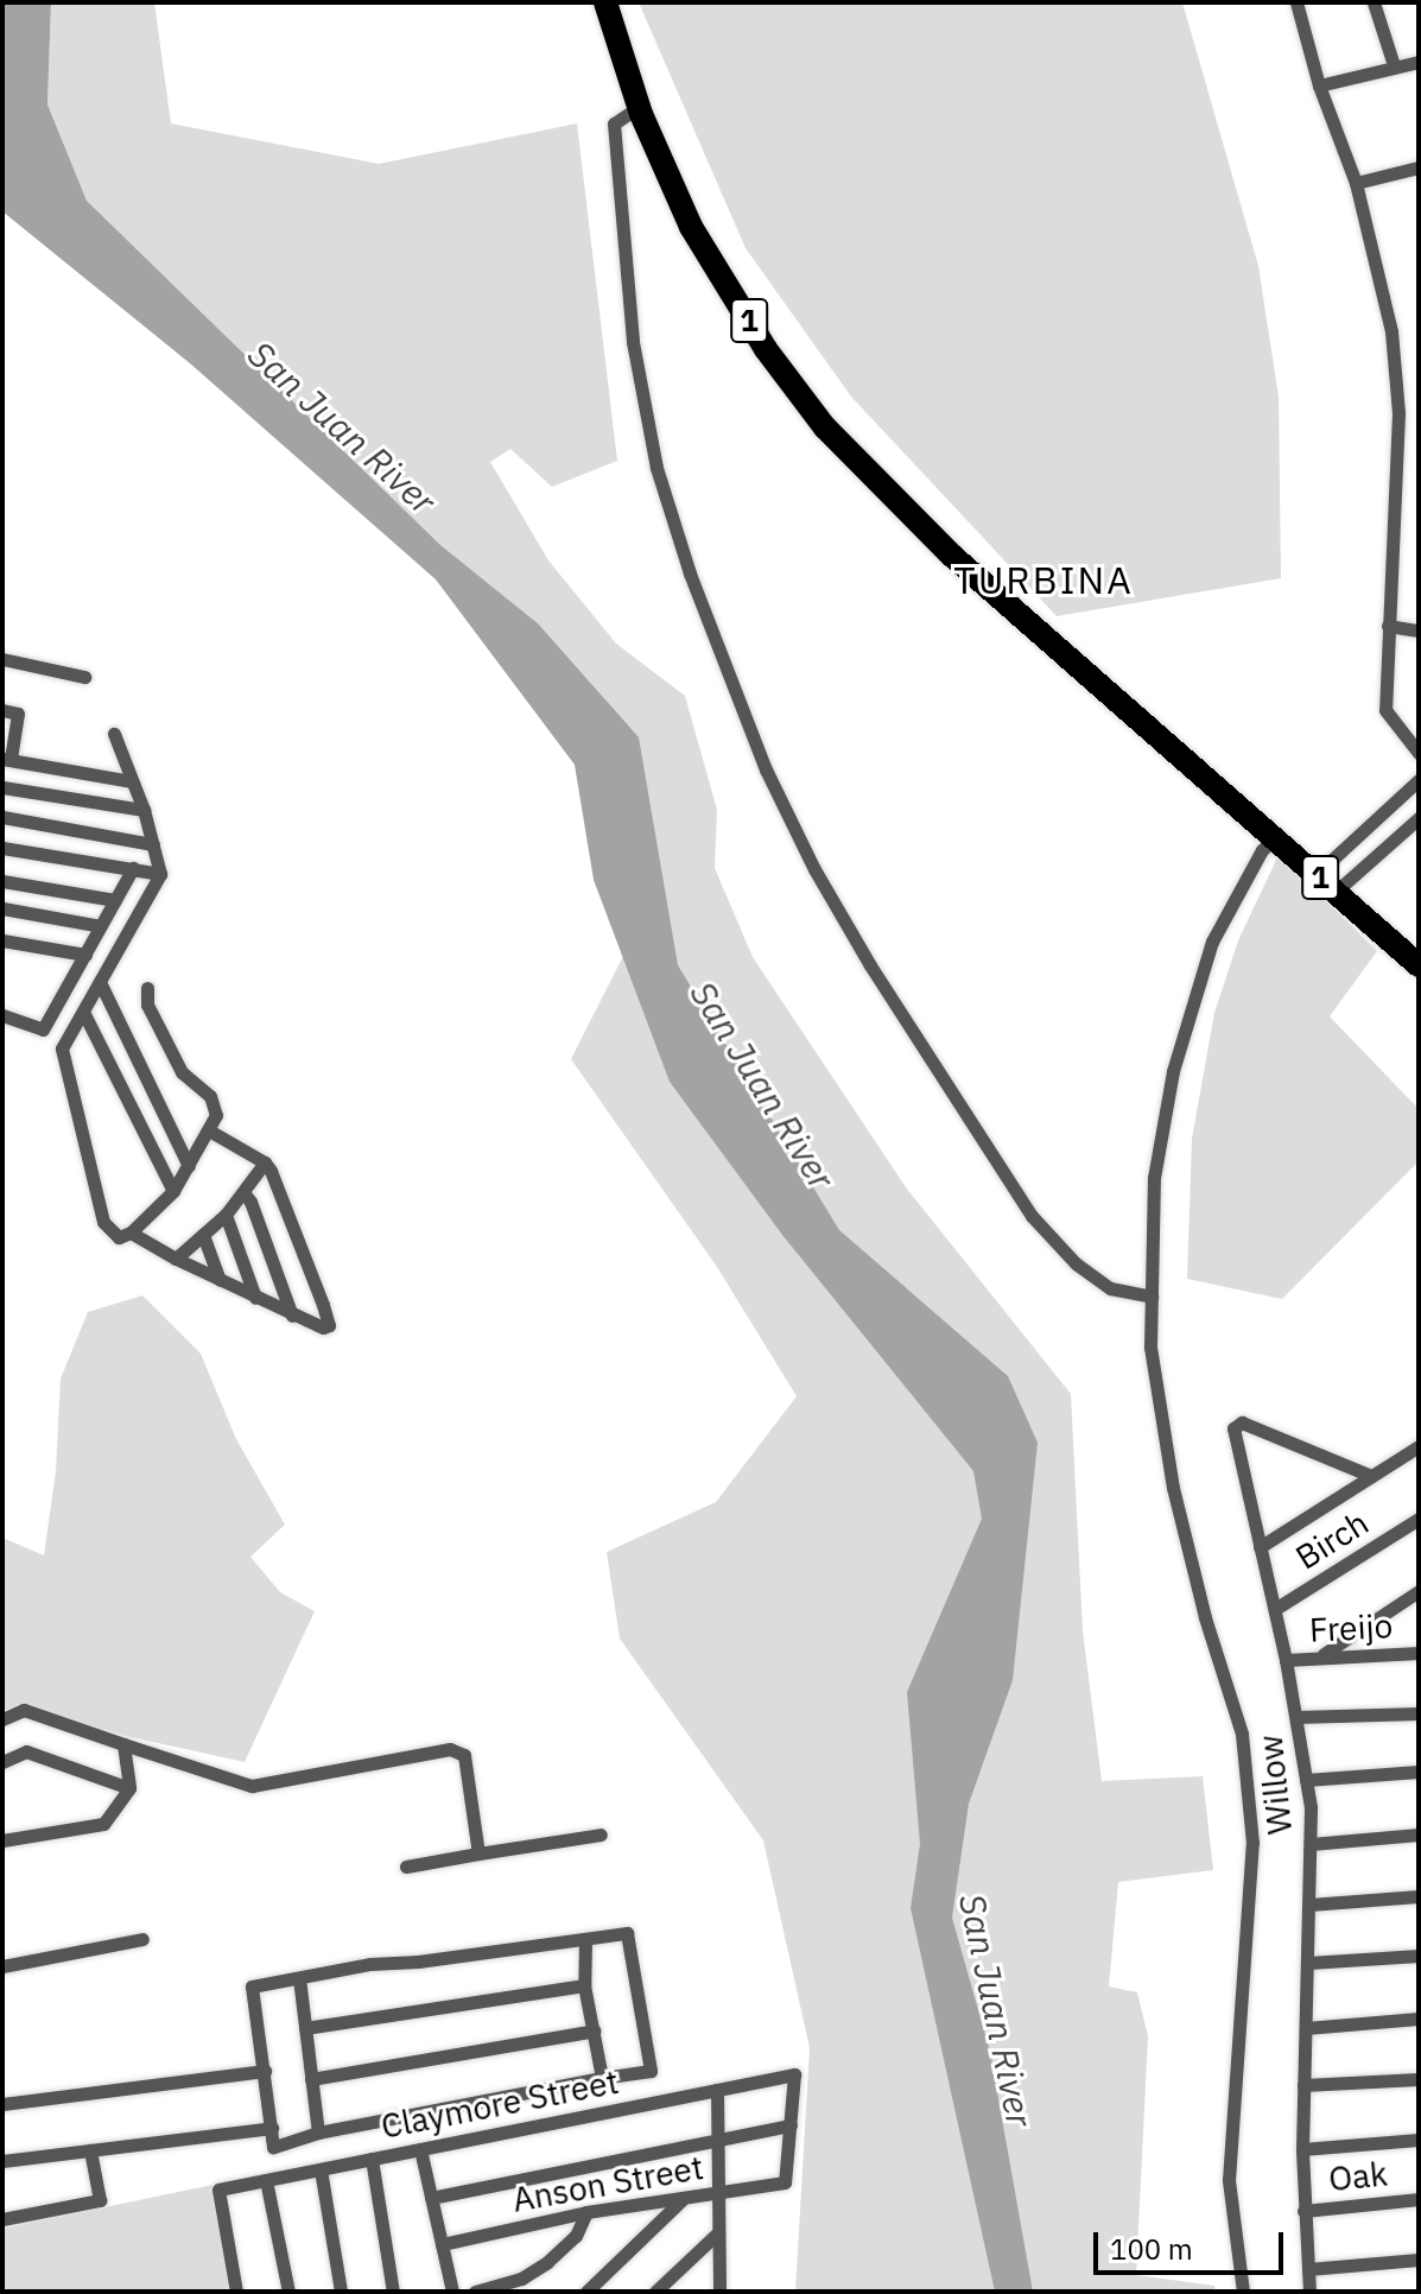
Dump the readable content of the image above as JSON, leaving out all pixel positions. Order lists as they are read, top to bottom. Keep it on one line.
{"streets":{"highway":["1"],"street":["Birch","Freijo","Willow","Claymore Street","Oak","Anson Street"]},"crossings":[["Birch","Willow"],["Freijo","Willow"],["Willow","Oak"],["Claymore Street","Anson Street"]],"districts":["TURBINA"],"water":["San Juan River"],"scale_bar":"100 m"}
